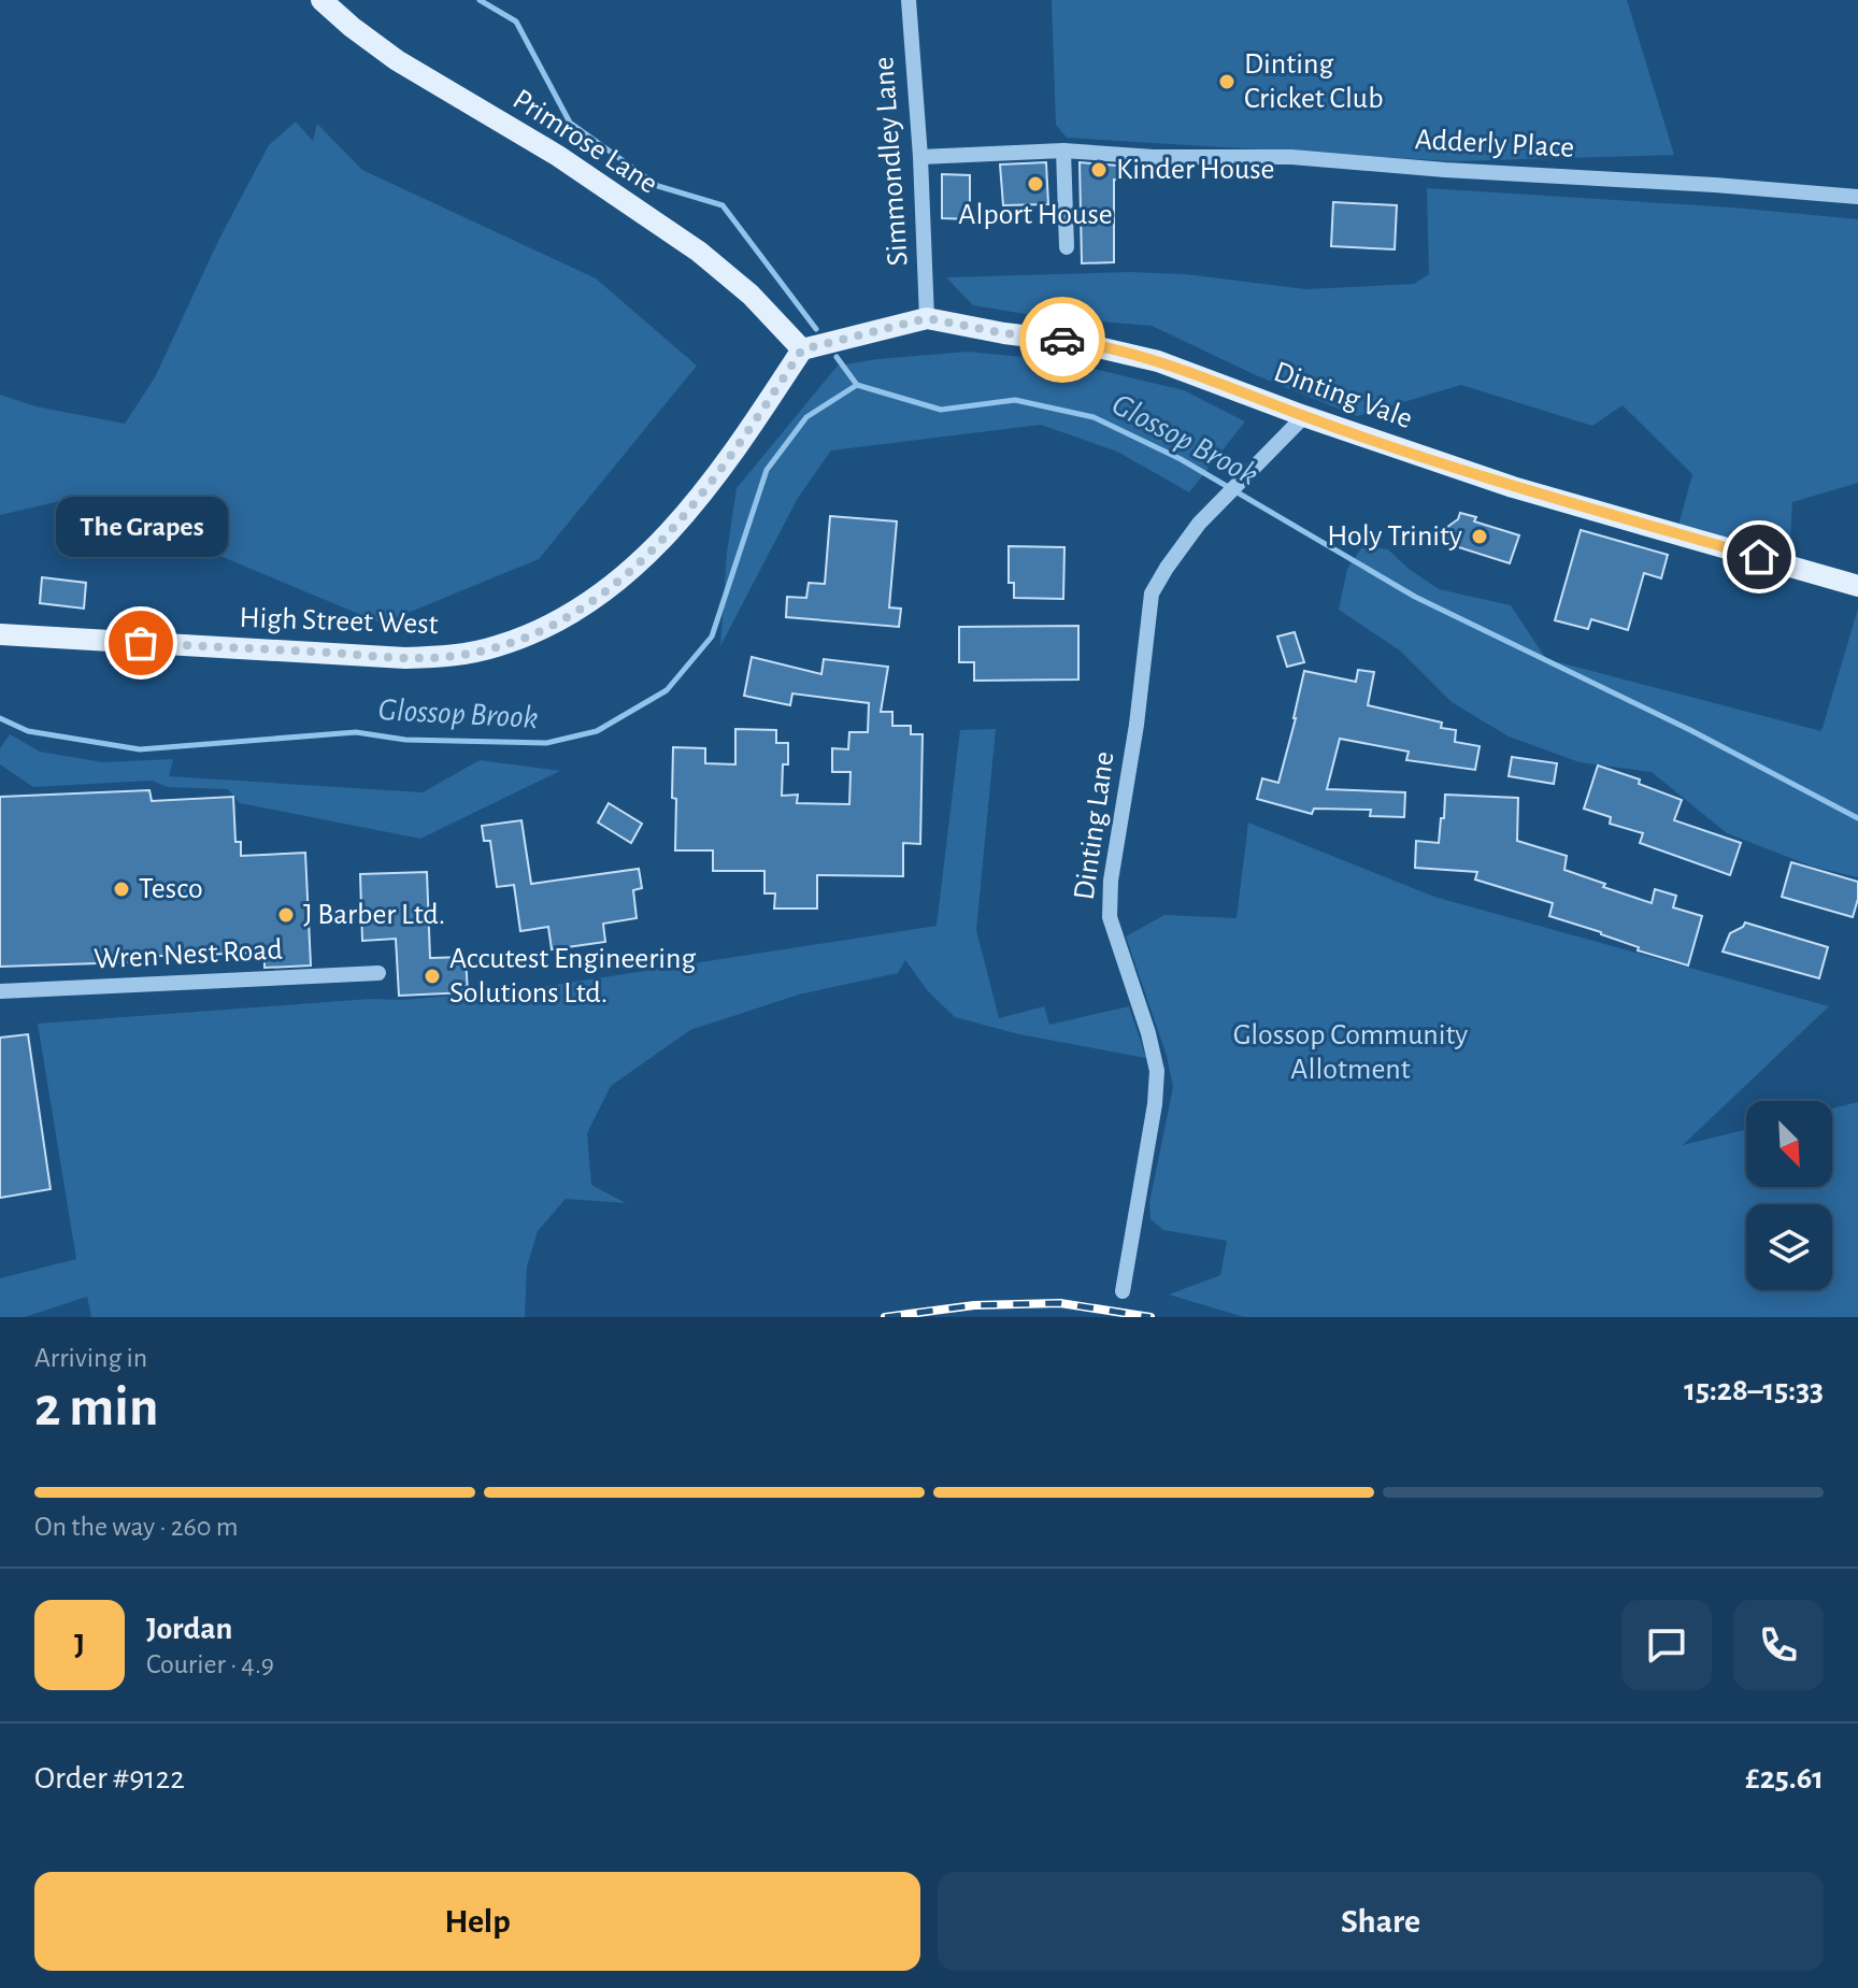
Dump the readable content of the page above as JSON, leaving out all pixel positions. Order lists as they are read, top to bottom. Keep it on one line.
{"streets":{"main road":["Primrose Lane","Dinting Vale","High Street West"],"street":["Adderly Place","Simmondley Lane","Dinting Lane","Wren Nest Road"]},"crossings":[["Primrose Lane","Dinting Vale"],["Primrose Lane","High Street West"],["Adderly Place","Simmondley Lane"],["Simmondley Lane","Dinting Vale"],["Dinting Vale","High Street West"],["Dinting Vale","Dinting Lane"]],"water":["Glossop Brook"],"parks":["Glossop Community Allotment"],"places":["Dinting Cricket Club","Kinder House","Alport House","Holy Trinity","The Grapes","Tesco","J Barber Ltd.","Accutest Engineering Solutions Ltd."],"north":"bottom right","page":{"bubble":"The Grapes","heading":["2 min","Arriving in","15:28–15:33"],"panel":["Jordan","Courier · 4.9","Order #9122","£25.61"],"bar":"On the way · 260 m","round":"J","buttons":["Help","Share"]}}
